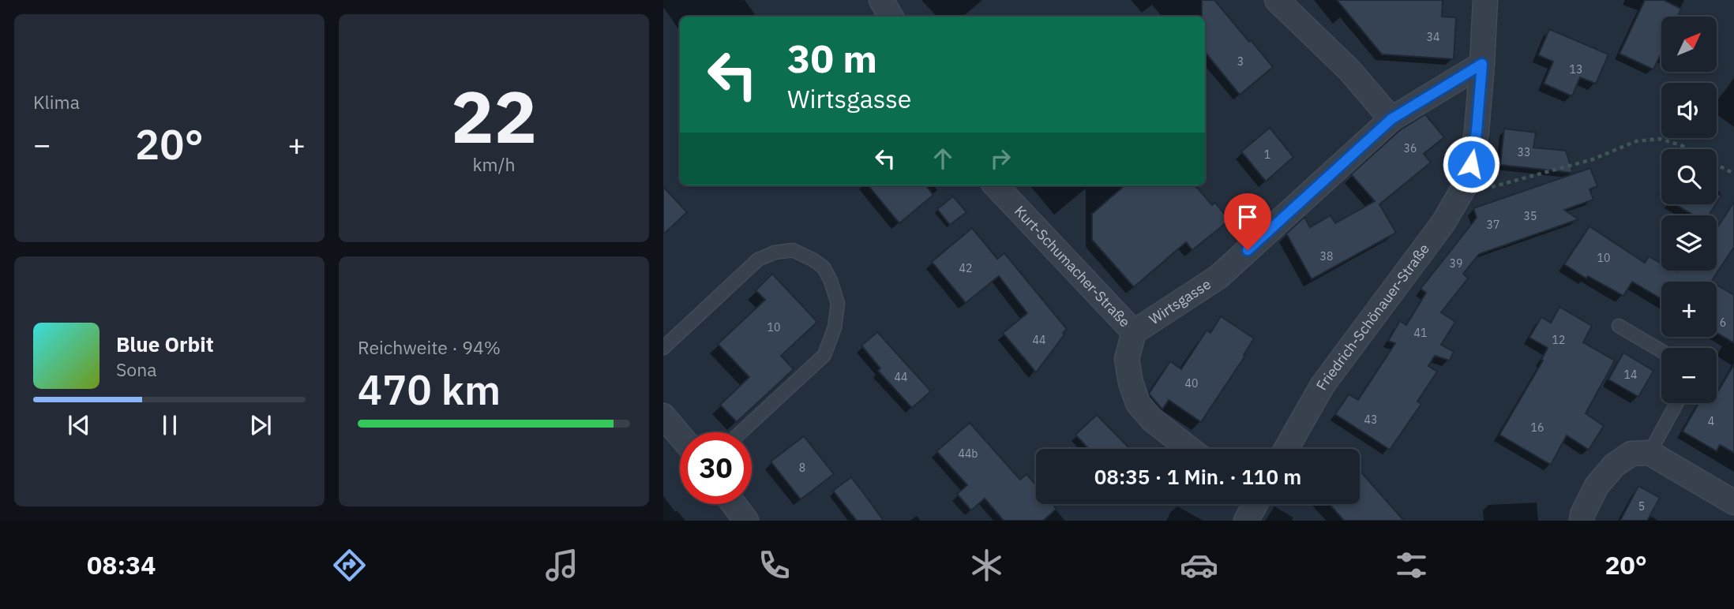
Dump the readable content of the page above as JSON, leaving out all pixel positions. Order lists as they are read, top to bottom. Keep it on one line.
{"streets":{"street":["Kurt-Schumacher-Straße","Wirtsgasse","Friedrich-Schönauer-Straße"]},"crossings":[["Kurt-Schumacher-Straße","Wirtsgasse"],["Wirtsgasse","Friedrich-Schönauer-Straße"]],"house_numbers":["34","3","13","36","33","1","35","37","38","10","39","42","6","10","41","44","12","14","44","40","43","4","16","44b","8","5"],"north":"top right","page":{"tile":["Klima",["22","km/h"],["Reichweite · 94%","470 km"]],"map_buttons":["+","−"],"turn":["30 m","Wirtsgasse"],"heat":["−","20°","+"],"song":["Blue Orbit","Sona"],"limit":"30","trip":"08:35 · 1 Min. · 110 m","tabs":["08:34","20°"]}}
